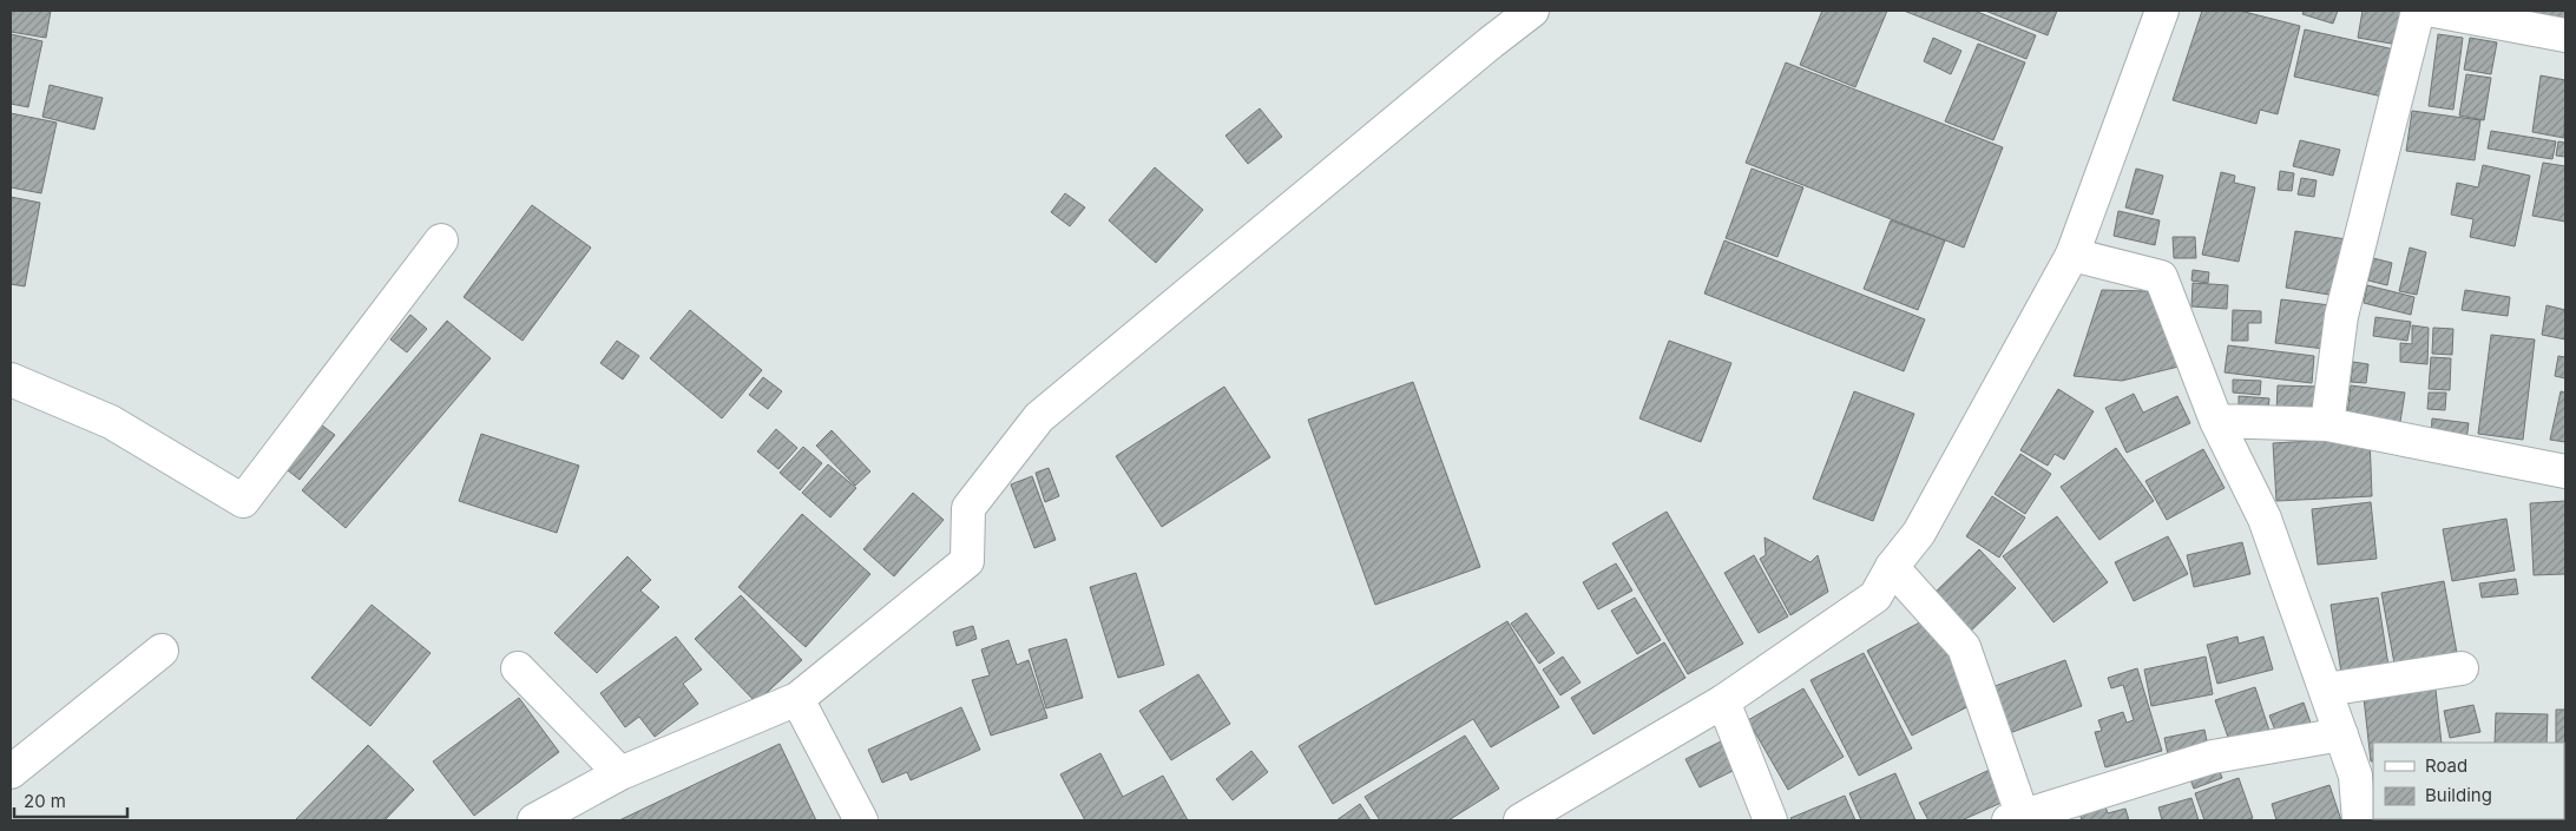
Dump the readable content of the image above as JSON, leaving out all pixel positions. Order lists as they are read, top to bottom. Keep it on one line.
{"legend":["Road","Building"],"scale_bar":"20 m"}
